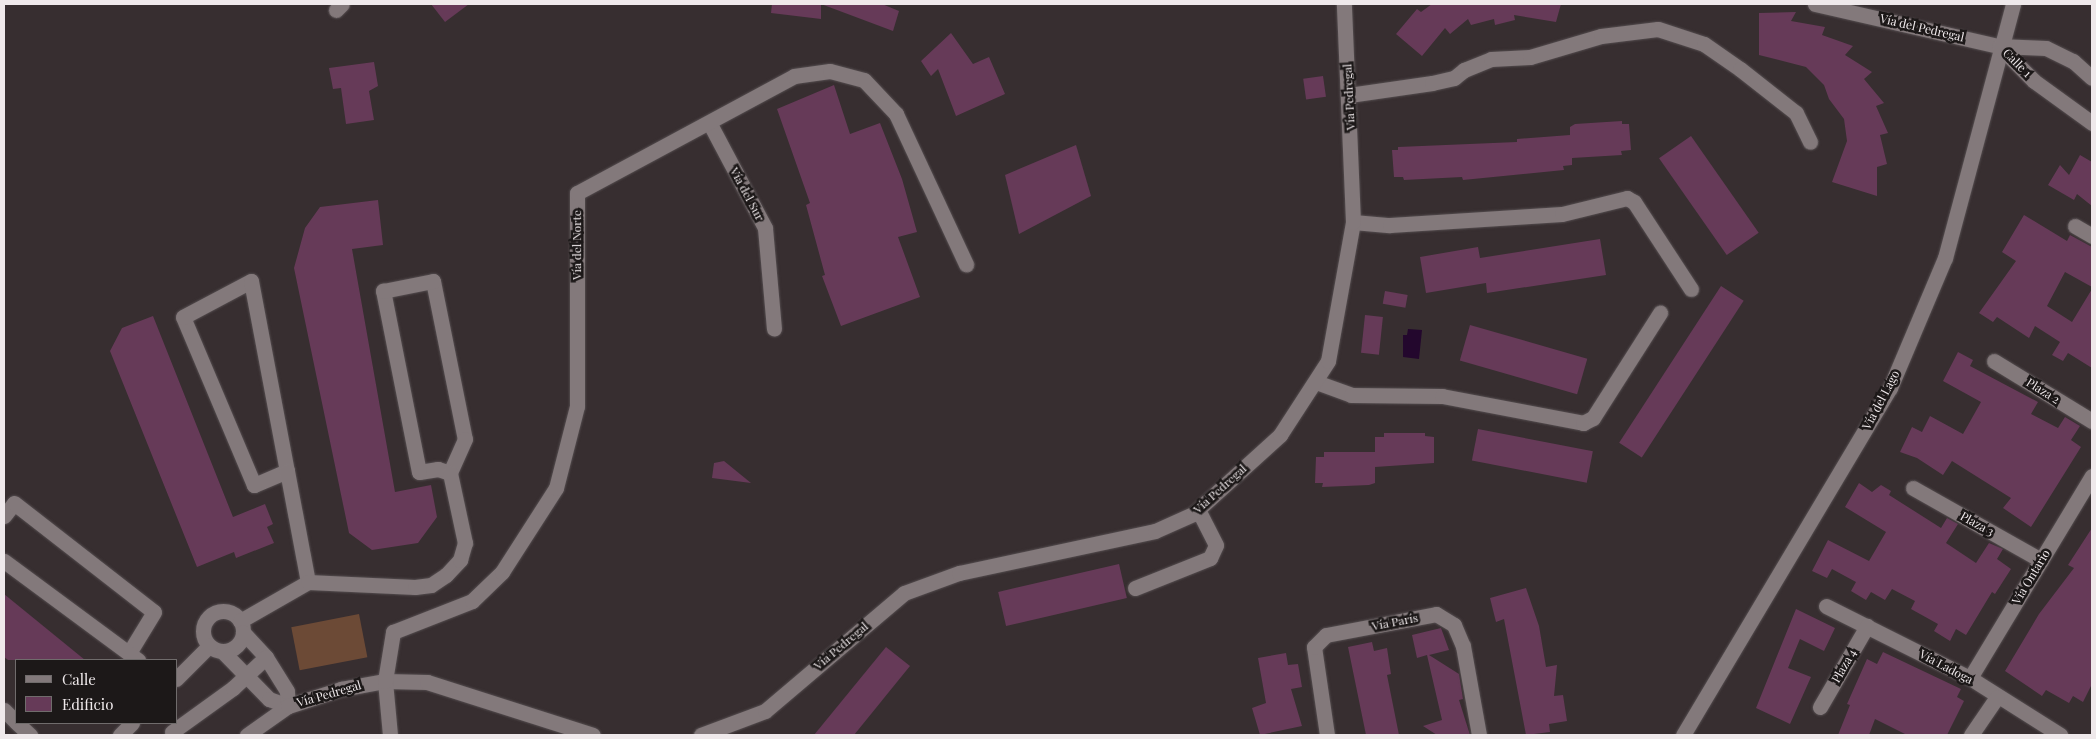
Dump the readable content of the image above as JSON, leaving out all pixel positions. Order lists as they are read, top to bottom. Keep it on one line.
{"streets":{"street":["Vía del Pedregal","Calle 1","Vía Pedregal","Vía del Sur","Vía del Norte","Plaza 2","Vía del Lago","Plaza 3","Vía Ontario","Vía París","Plaza 4","Vía Ladoga"]},"crossings":[["Vía del Pedregal","Calle 1"],["Vía del Pedregal","Vía del Lago"],["Calle 1","Vía del Lago"],["Vía Pedregal","Vía del Norte"],["Vía del Sur","Vía del Norte"],["Plaza 3","Vía Ontario"],["Vía Ontario","Vía Ladoga"],["Plaza 4","Vía Ladoga"]],"legend":["Calle","Edificio"]}
